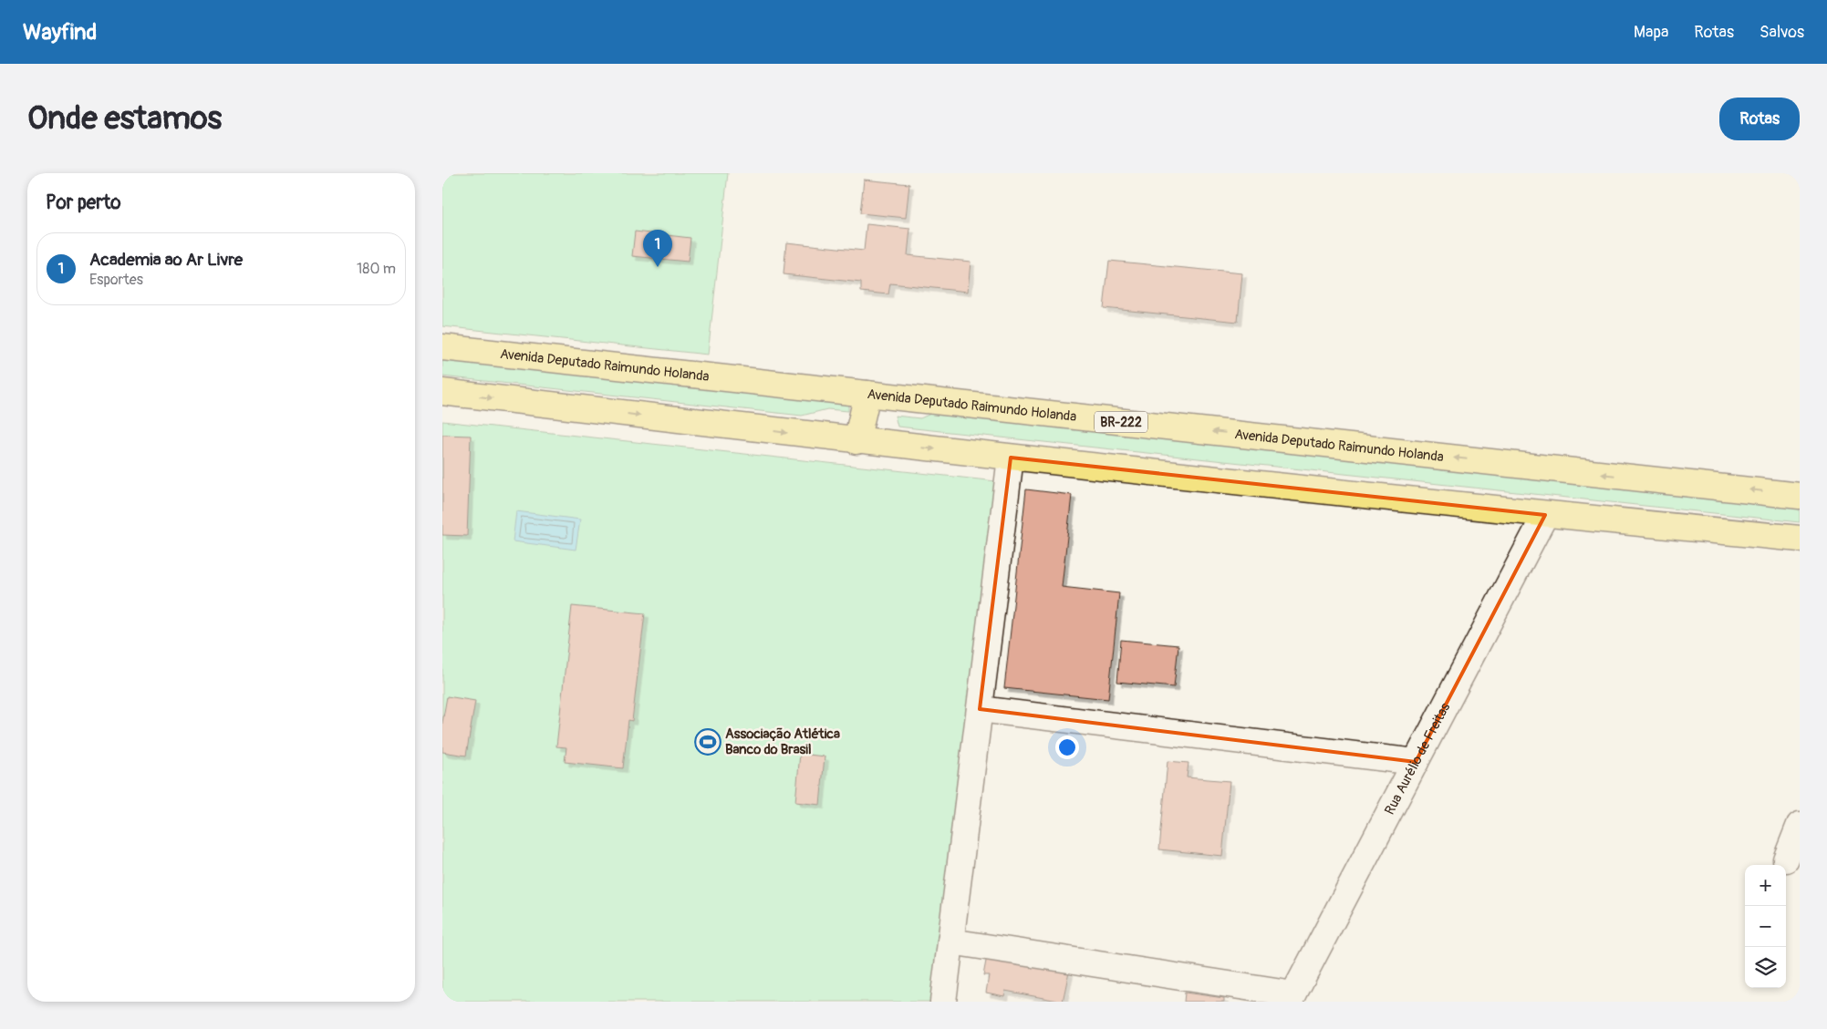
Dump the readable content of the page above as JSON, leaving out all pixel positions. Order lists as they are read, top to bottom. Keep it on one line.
{"streets":{"main road":["Avenida Deputado Raimundo Holanda","BR-222"],"street":["Rua Aurélio de Freitas"]},"places":{"sports":["Associação Atlética Banco do Brasil"]},"page":{"header":"Wayfind","nav":["Mapa","Rotas","Salvos"],"buttons":"Rotas","title":"Onde estamos","heading":"Por perto","pins":"1","list":[{"mark":"1","name":"Academia ao Ar Livre","note":"Esportes","value":"180 m"}],"map_buttons":["+","−"]}}
